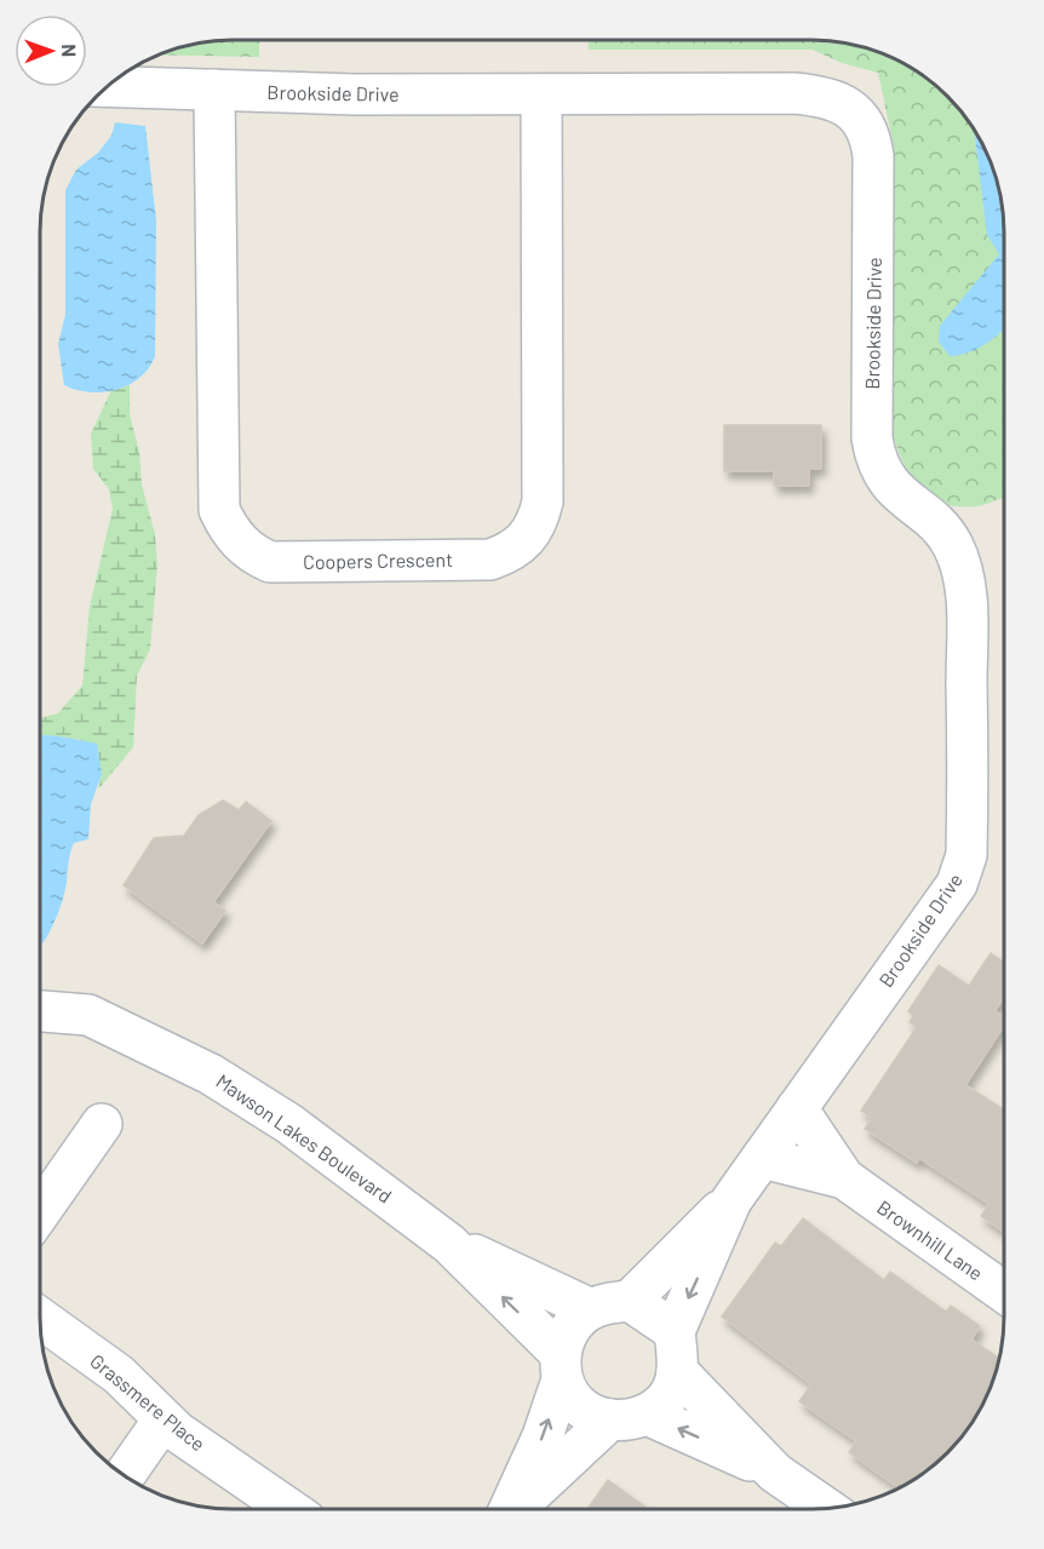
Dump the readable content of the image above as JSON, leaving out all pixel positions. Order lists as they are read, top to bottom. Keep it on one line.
{"streets":{"street":["Brookside Drive","Coopers Crescent","Mawson Lakes Boulevard","Brownhill Lane","Grassmere Place"]},"crossings":[["Brookside Drive","Coopers Crescent"],["Brookside Drive","Mawson Lakes Boulevard"],["Brookside Drive","Brownhill Lane"]],"north":"right"}
